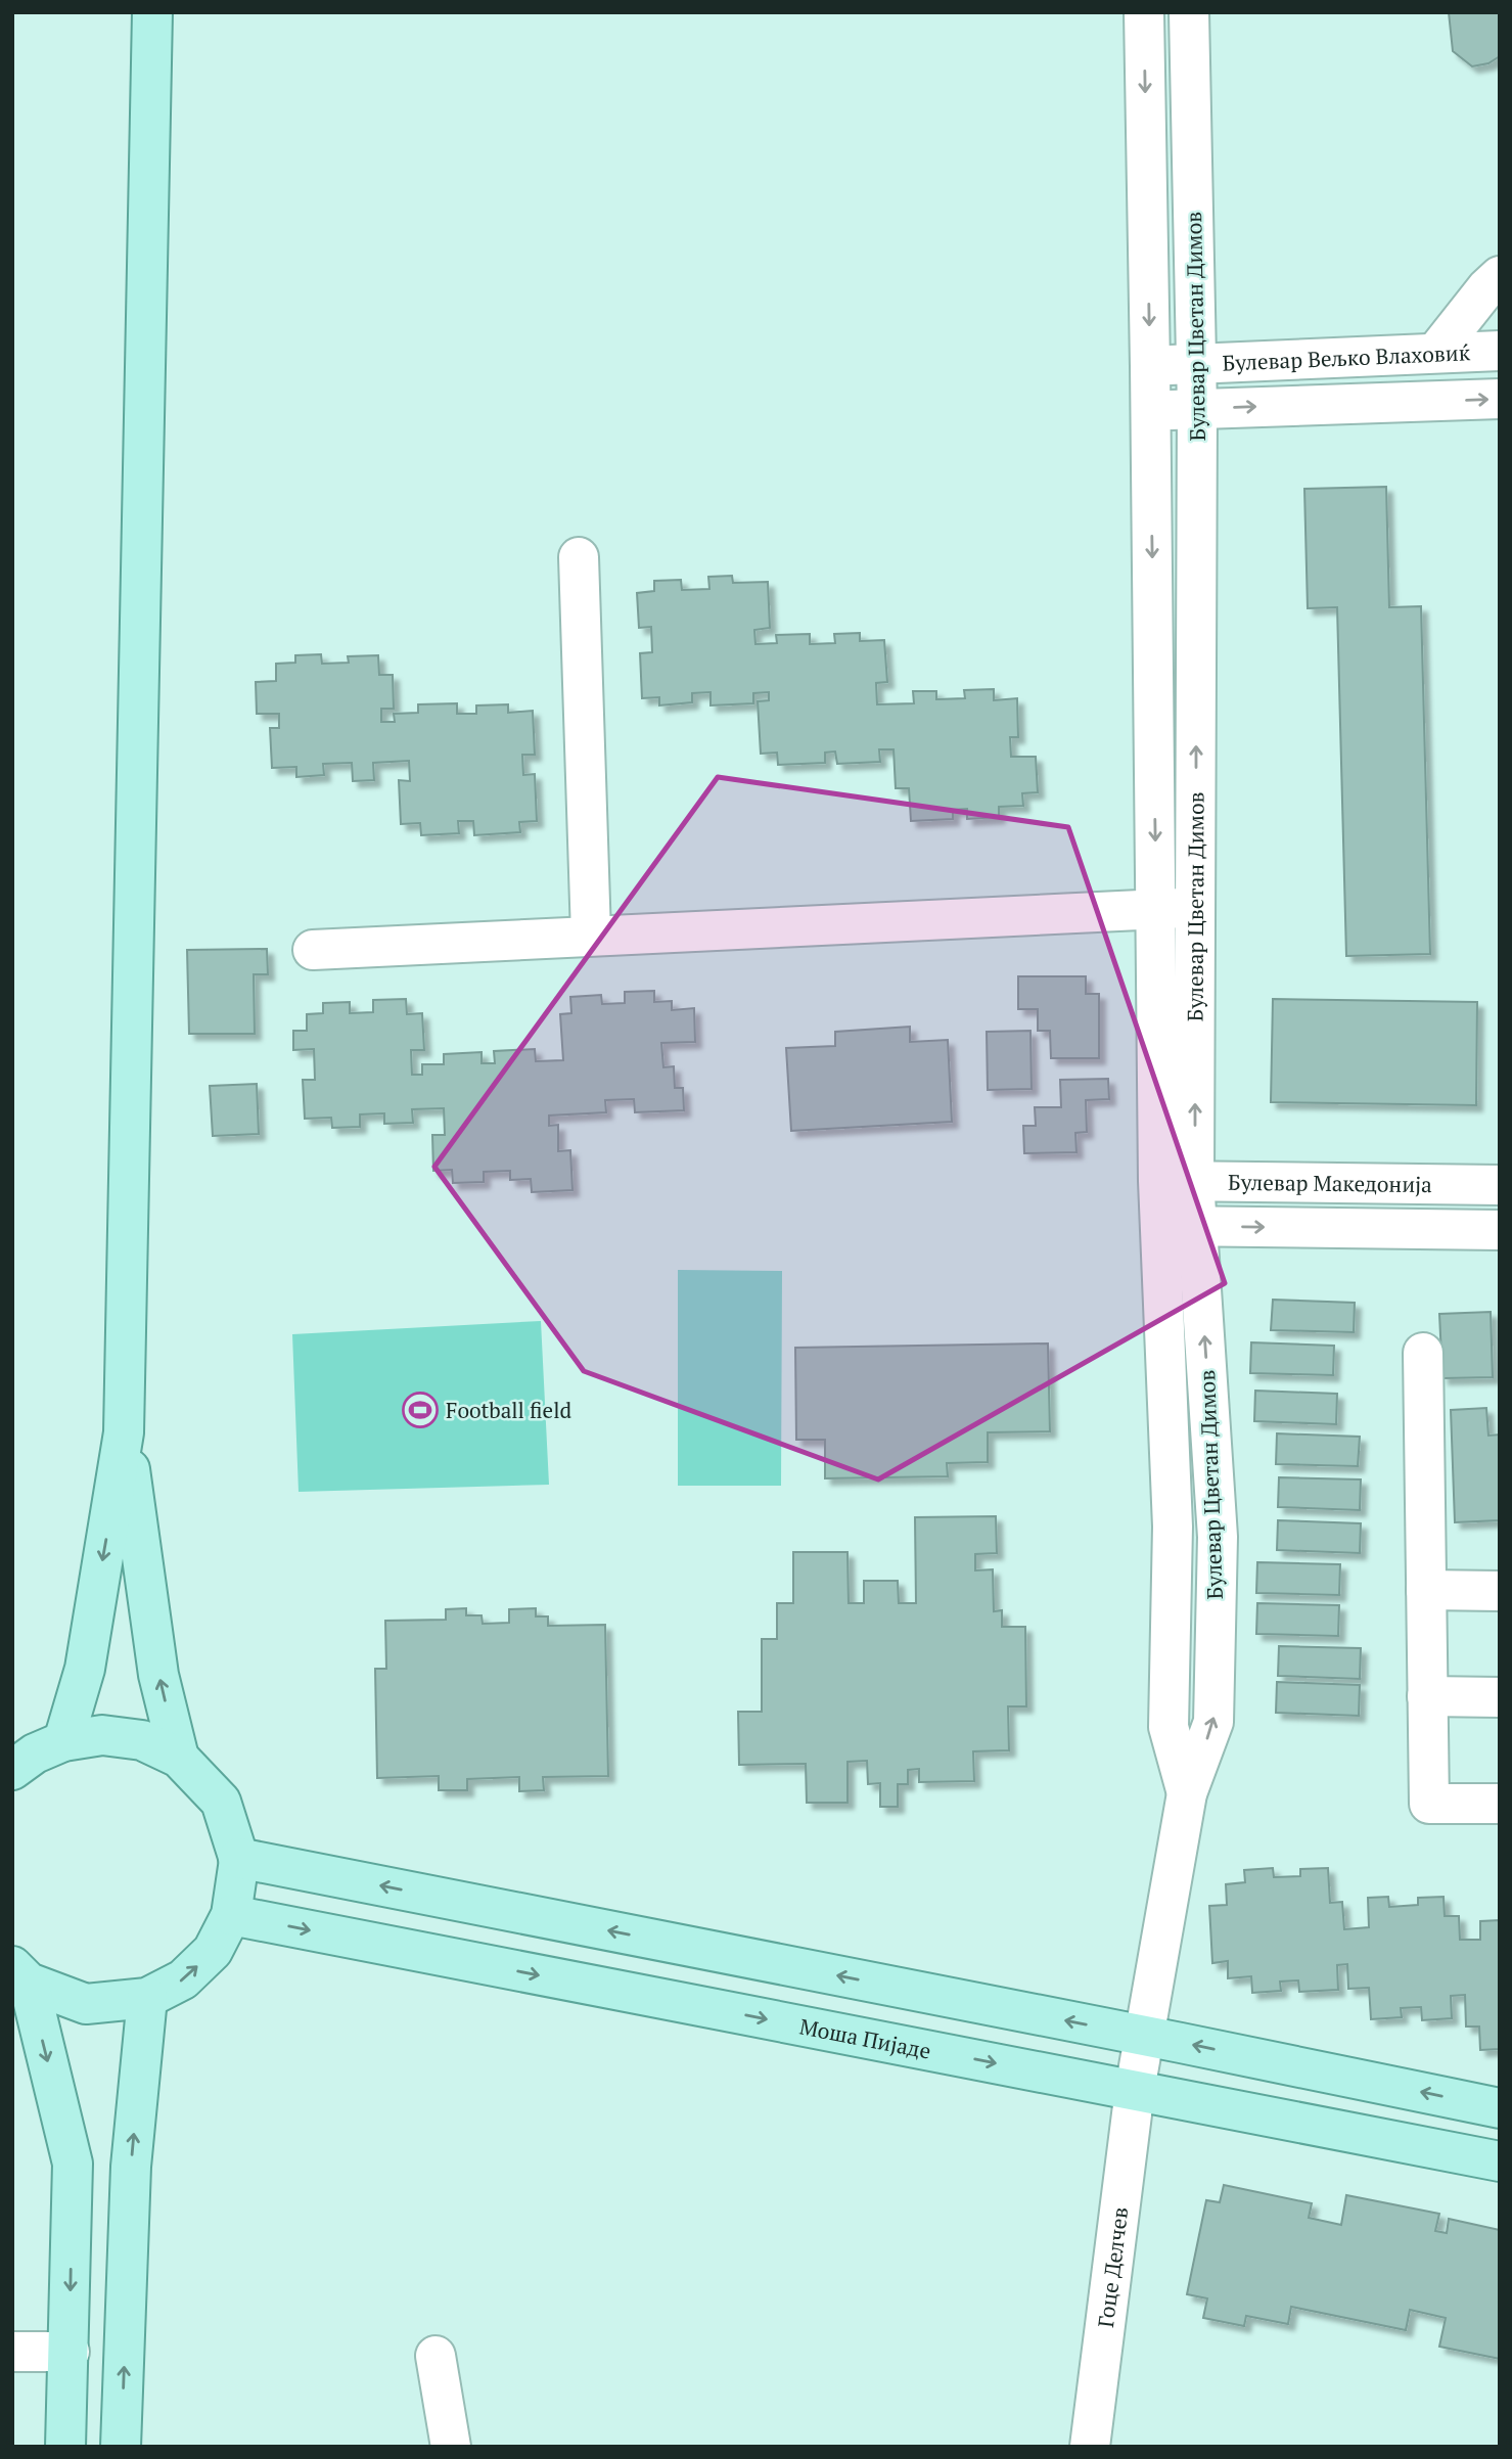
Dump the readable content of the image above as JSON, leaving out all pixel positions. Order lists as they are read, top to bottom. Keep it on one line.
{"streets":{"main road":["Моша Пијаде"],"street":["Булевар Цветан Димов","Булевар Вељко Влаховиќ","Булевар Македонија","Гоце Делчев"]},"crossings":[["Булевар Цветан Димов","Булевар Вељко Влаховиќ"],["Булевар Цветан Димов","Булевар Македонија"],["Булевар Цветан Димов","Гоце Делчев"],["Моша Пијаде","Гоце Делчев"]],"places":{"sports":["Football field"]}}
